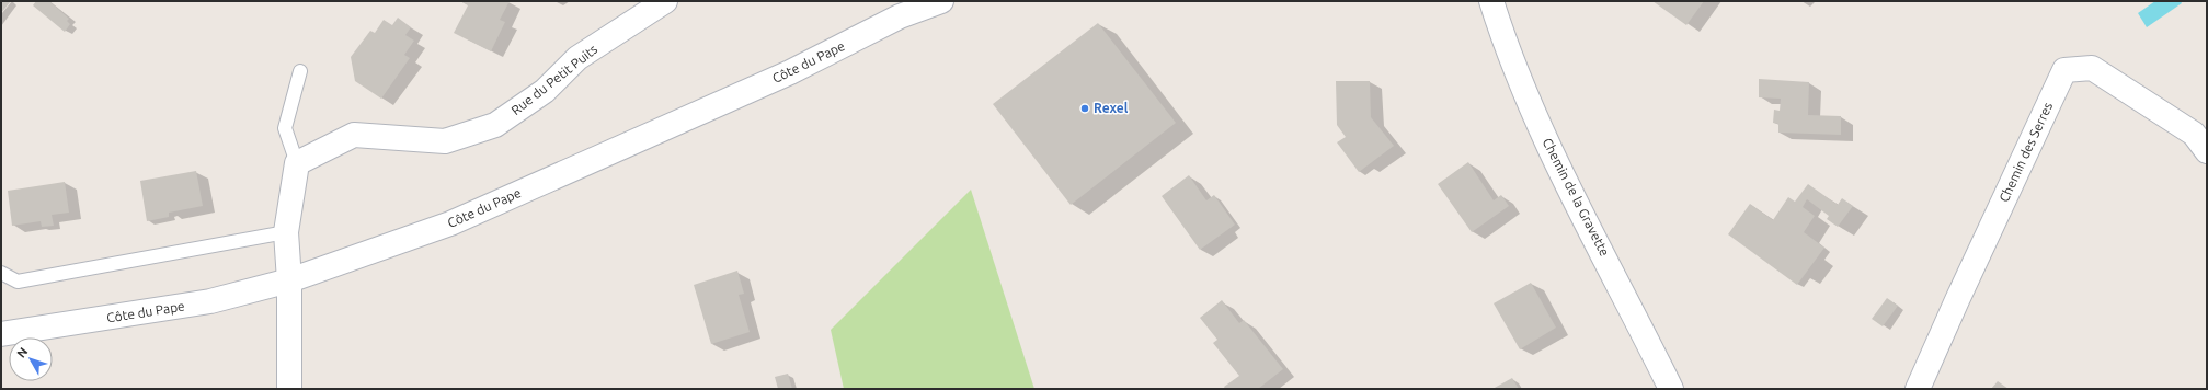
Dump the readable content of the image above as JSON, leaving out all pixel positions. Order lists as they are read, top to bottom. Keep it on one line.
{"streets":{"street":["Côte du Pape","Rue du Petit Puits","Chemin des Serres","Chemin de la Gravette"]},"places":["Rexel"],"north":"top left"}
